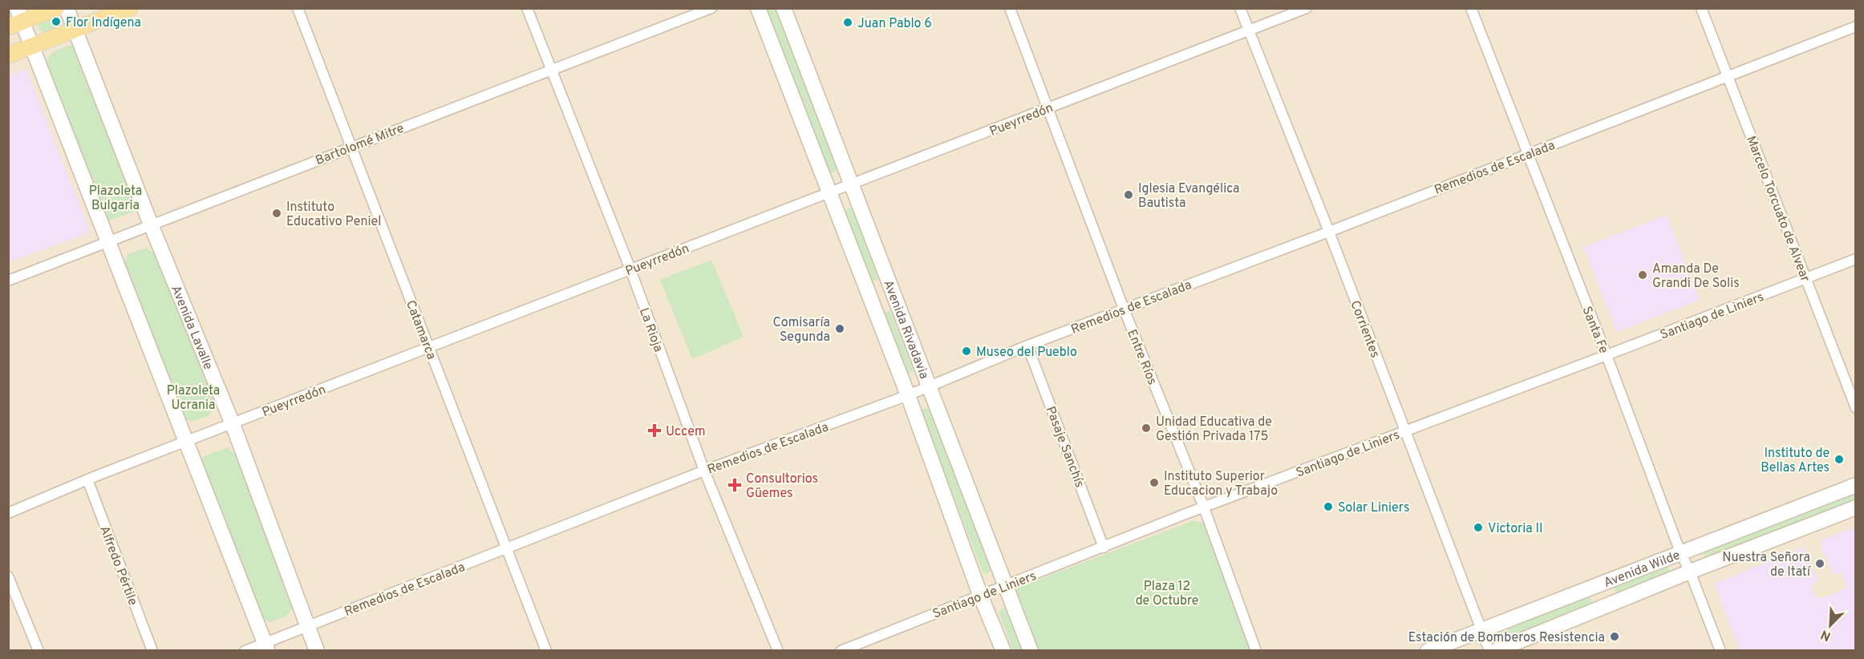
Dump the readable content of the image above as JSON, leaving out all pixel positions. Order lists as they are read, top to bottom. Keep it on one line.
{"streets":{"main road":["Avenida Lavalle","Avenida Rivadavia","Avenida Wilde"],"street":["Pueyrredón","Bartolomé Mitre","Remedios de Escalada","Marcelo Torcuato de Alvear","Santiago de Liniers","Corrientes","Catamarca","La Rioja","Santa Fe","Entre Ríos","Pasaje Sanchís","Alfredo Pértile"]},"crossings":[["Pueyrredón","Avenida Lavalle"],["Pueyrredón","Corrientes"],["Pueyrredón","Catamarca"],["Pueyrredón","La Rioja"],["Pueyrredón","Avenida Rivadavia"],["Pueyrredón","Entre Ríos"],["Pueyrredón","Alfredo Pértile"],["Bartolomé Mitre","Avenida Lavalle"],["Bartolomé Mitre","Catamarca"],["Bartolomé Mitre","La Rioja"],["Remedios de Escalada","Marcelo Torcuato de Alvear"],["Remedios de Escalada","Avenida Lavalle"],["Remedios de Escalada","Corrientes"],["Remedios de Escalada","Catamarca"],["Remedios de Escalada","La Rioja"],["Remedios de Escalada","Avenida Rivadavia"],["Remedios de Escalada","Santa Fe"],["Remedios de Escalada","Entre Ríos"],["Remedios de Escalada","Pasaje Sanchís"],["Marcelo Torcuato de Alvear","Santiago de Liniers"],["Santiago de Liniers","Corrientes"],["Santiago de Liniers","Avenida Rivadavia"],["Santiago de Liniers","Santa Fe"],["Santiago de Liniers","Entre Ríos"],["Santiago de Liniers","Pasaje Sanchís"],["Corrientes","Avenida Wilde"],["Santa Fe","Avenida Wilde"]],"parks":["Plazoleta Bulgaria","Plazoleta Ucrania","Plaza 12 de Octubre"],"places":{"other":["Flor Indígena","Juan Pablo 6","Iglesia Evangélica Bautista","Instituto Educativo Peniel","Amanda De Grandi De Solis","Comisaría Segunda","Museo del Pueblo","Unidad Educativa de Gestión Privada 175","Instituto de Bellas Artes","Instituto Superior Educacion y Trabajo","Solar Liniers","Victoria II","Nuestra Señora de Itatí","Estación de Bomberos Resistencia"],"health":["Uccem","Consultorios Güemes"]},"north":"bottom left"}
